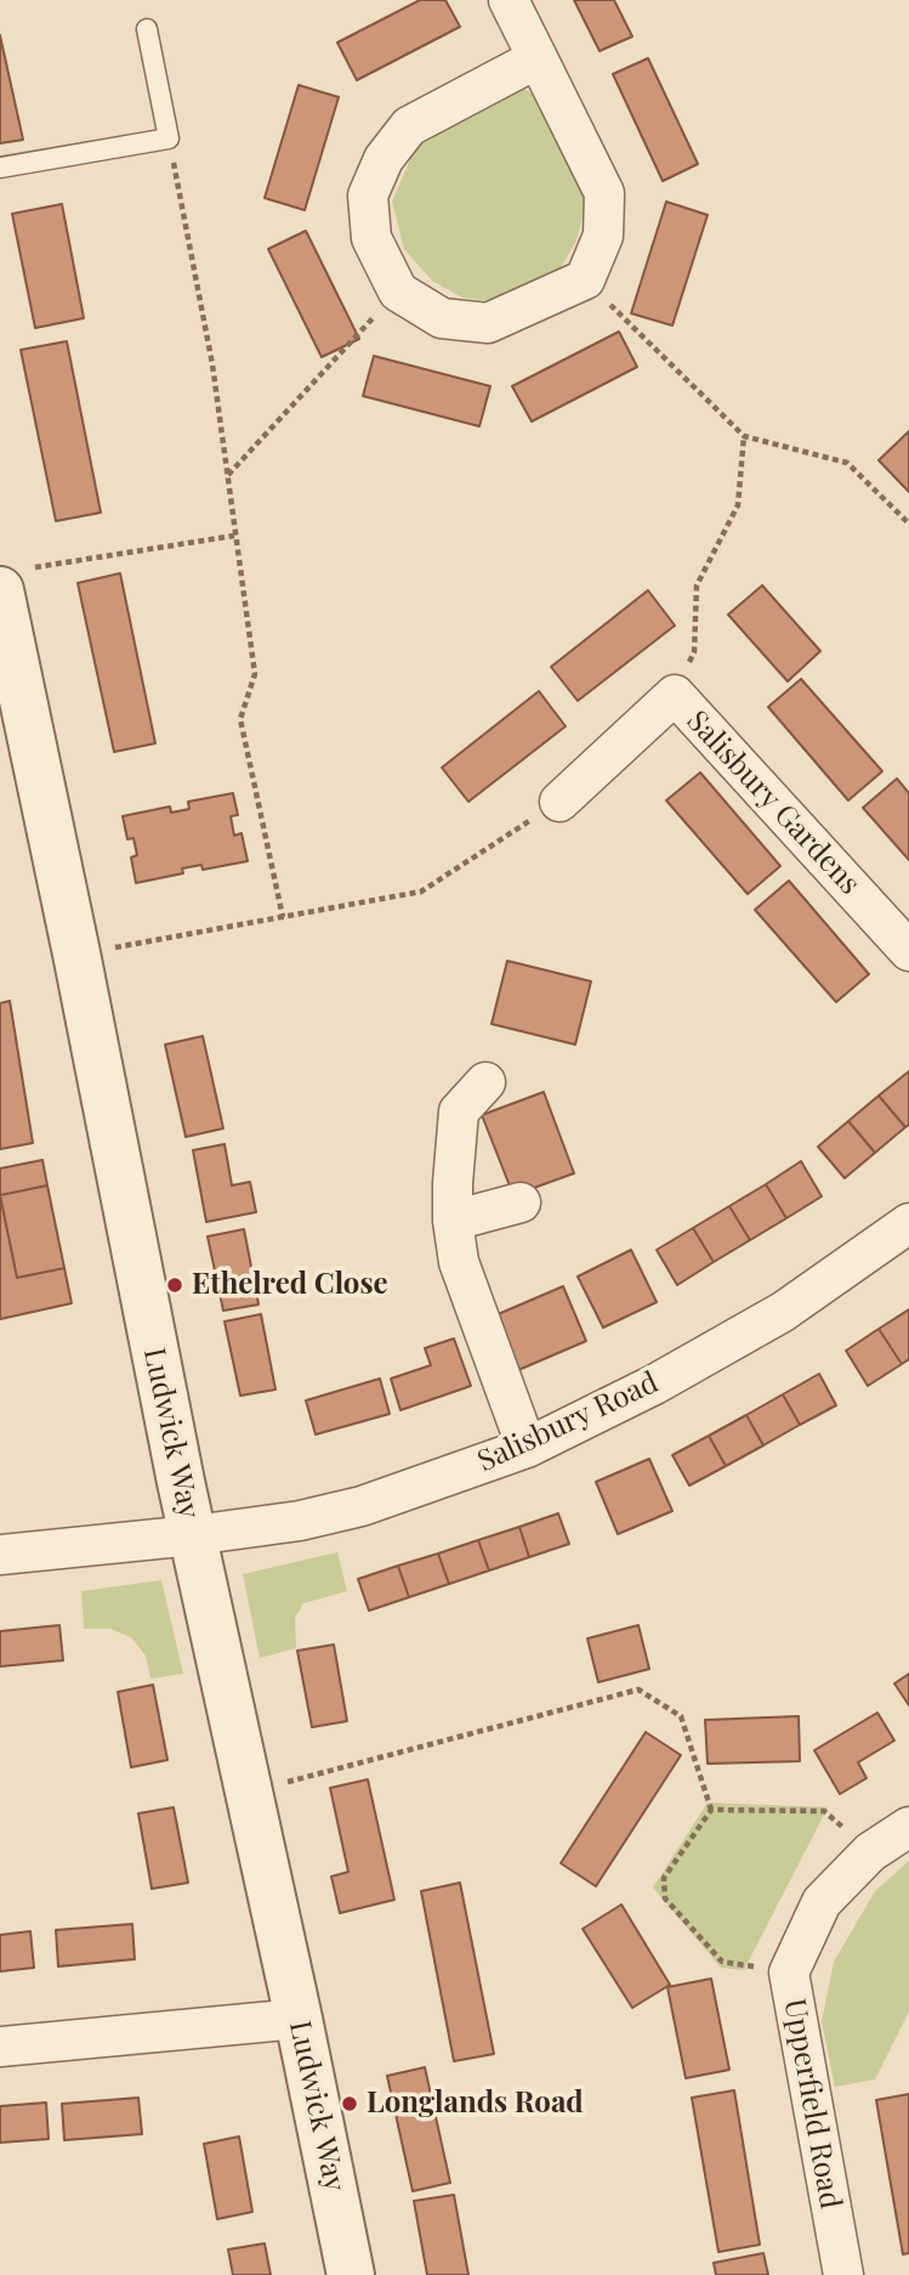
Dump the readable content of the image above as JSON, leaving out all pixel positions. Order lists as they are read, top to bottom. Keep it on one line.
{"streets":{"street":["Salisbury Gardens","Salisbury Road","Ludwick Way","Upperfield Road"]},"crossings":[["Salisbury Road","Ludwick Way"]],"places":["Ethelred Close","Longlands Road"]}
